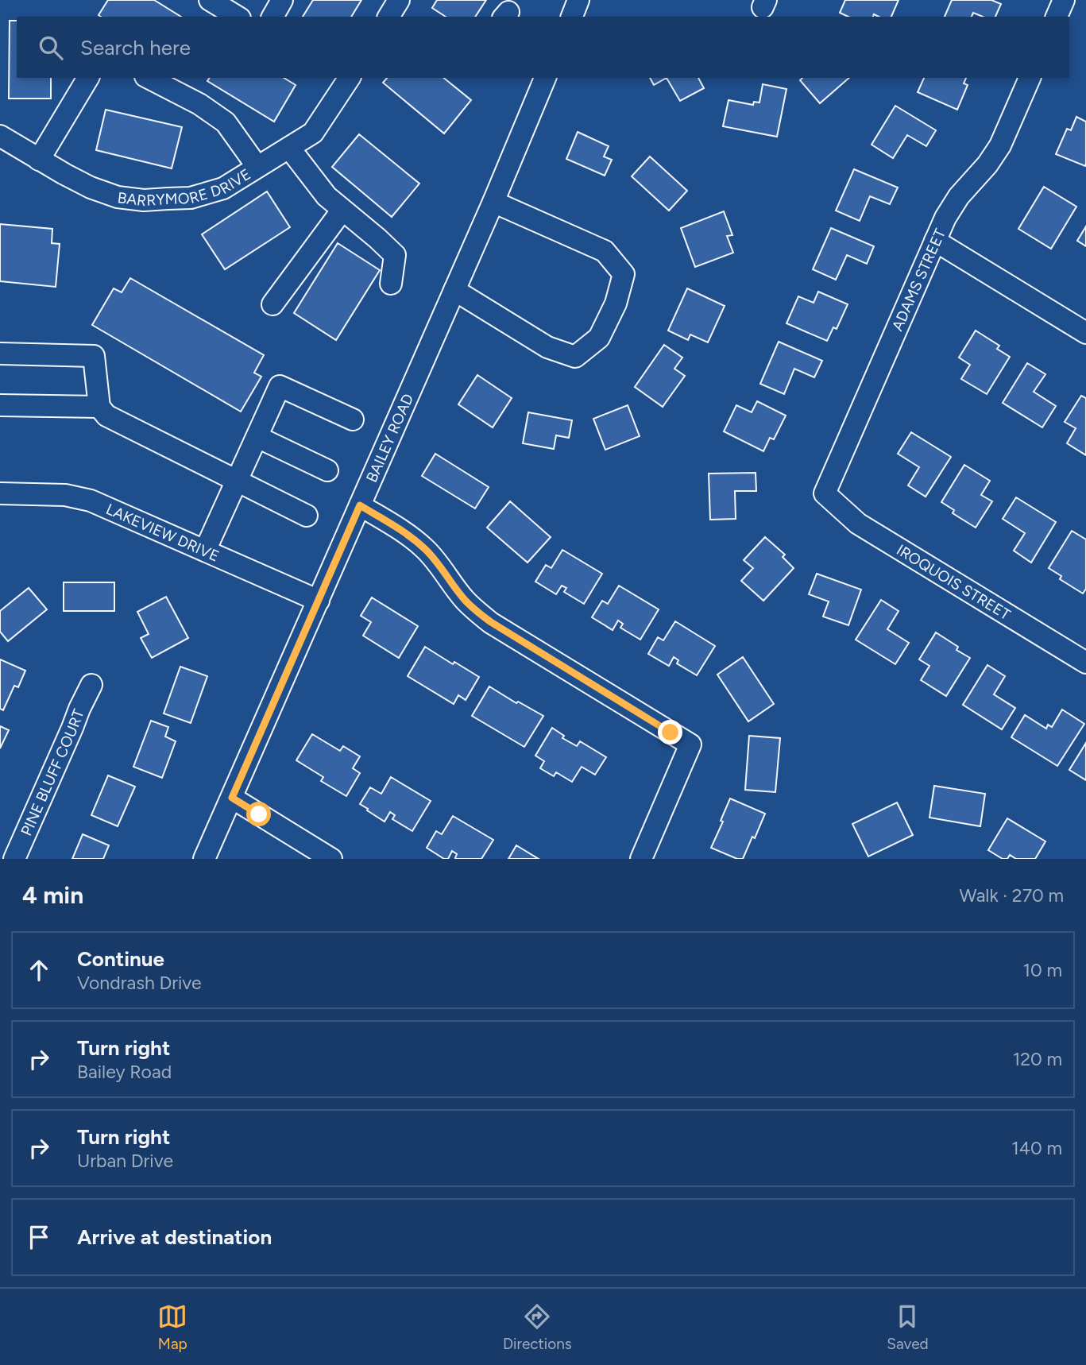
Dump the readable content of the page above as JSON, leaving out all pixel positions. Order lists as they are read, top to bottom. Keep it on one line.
{"streets":{"street":["BARRYMORE DRIVE","ADAMS STREET","BAILEY ROAD","LAKEVIEW DRIVE","IROQUOIS STREET","PINE BLUFF COURT"]},"crossings":[["ADAMS STREET","IROQUOIS STREET"],["BAILEY ROAD","LAKEVIEW DRIVE"]],"page":{"search":"Search here","heading":["4 min","Walk · 270 m"],"list":[["Continue","Vondrash Drive","10 m"],["Turn right","Bailey Road","120 m"],["Turn right","Urban Drive","140 m"],"Arrive at destination"],"nav":["Map","Directions","Saved"]}}
